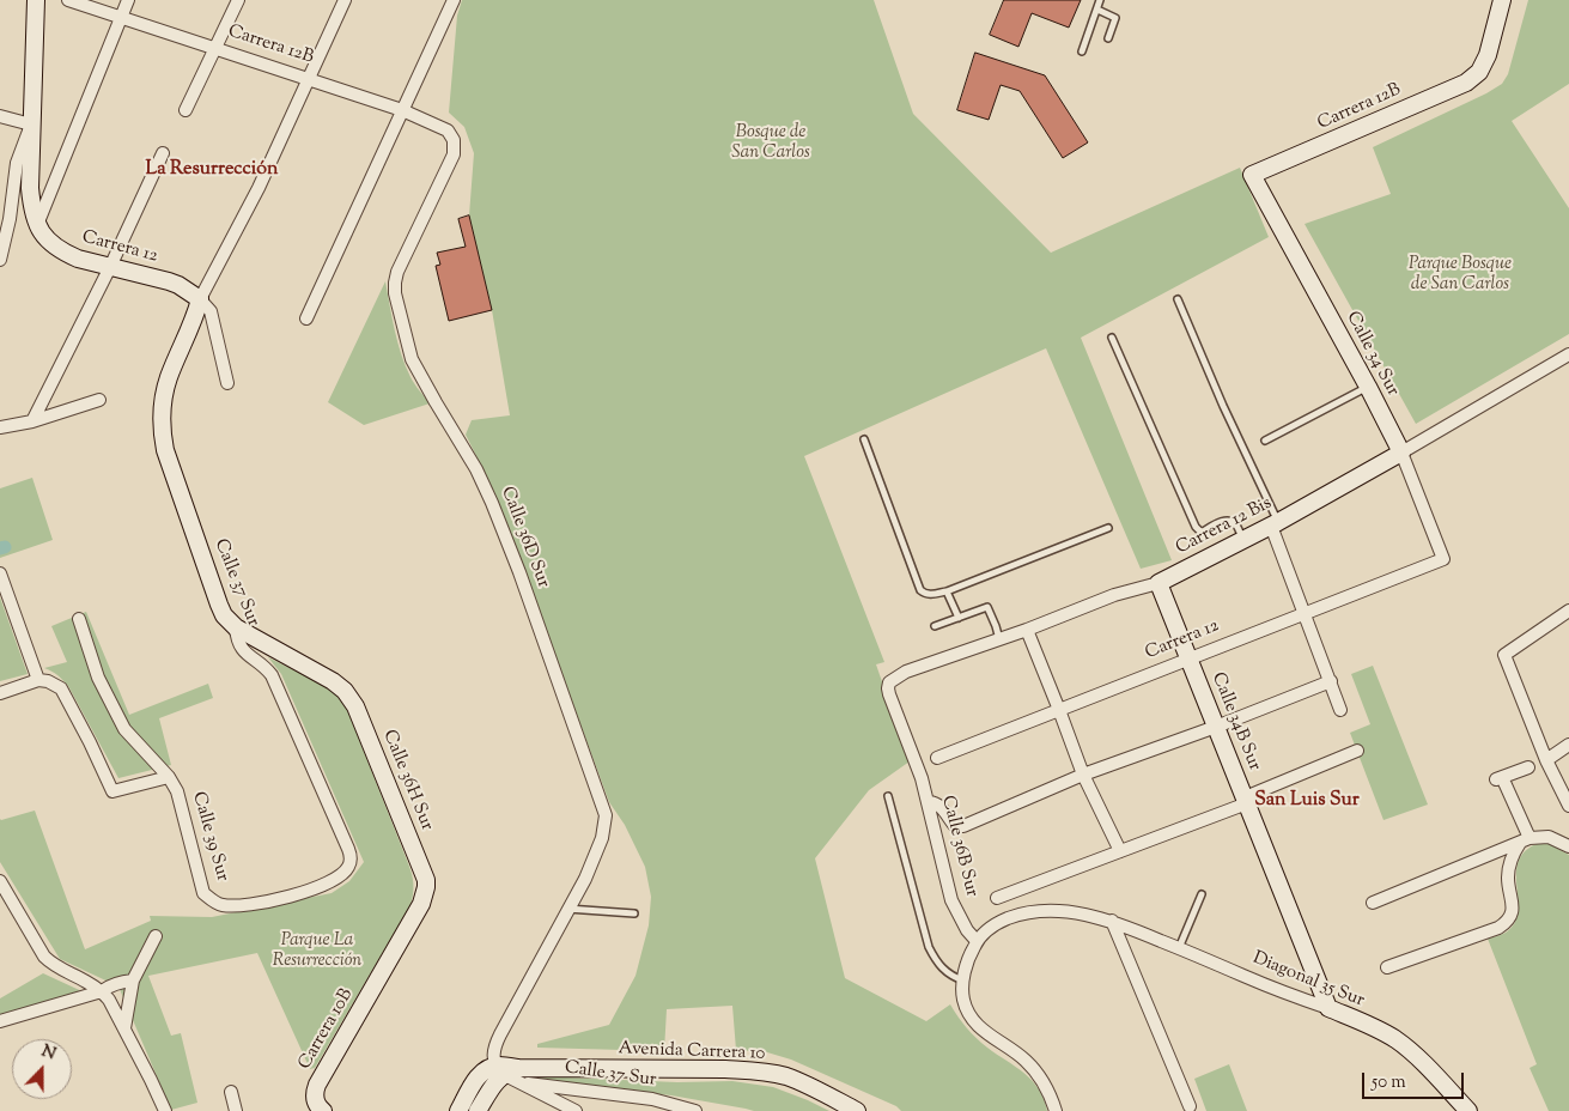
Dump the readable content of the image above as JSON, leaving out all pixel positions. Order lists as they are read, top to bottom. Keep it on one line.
{"streets":{"street":["Carrera 12B","Carrera 12","Calle 34 Sur","Carrera 12 Bis","Calle 36D Sur","Calle 37 Sur","Calle 34B Sur","Calle 36H Sur","Calle 39 Sur","Calle 36B Sur","Diagonal 35 Sur","Carrera 10B","Avenida Carrera 10"]},"crossings":[["Carrera 12B","Calle 34 Sur"],["Carrera 12B","Calle 36D Sur"],["Carrera 12","Calle 34 Sur"],["Carrera 12","Calle 37 Sur"],["Carrera 12","Calle 34B Sur"],["Calle 34 Sur","Carrera 12 Bis"],["Carrera 12 Bis","Calle 34B Sur"],["Carrera 12 Bis","Calle 36B Sur"],["Calle 37 Sur","Calle 36H Sur"],["Calle 37 Sur","Calle 39 Sur"],["Calle 37 Sur","Avenida Carrera 10"],["Calle 34B Sur","Diagonal 35 Sur"],["Calle 36H Sur","Carrera 10B"],["Calle 36B Sur","Diagonal 35 Sur"]],"districts":["La Resurrección","San Luis Sur"],"parks":["Bosque de San Carlos","Parque Bosque de San Carlos","Parque La Resurrección"],"scale_bar":"50 m","north":"top"}
